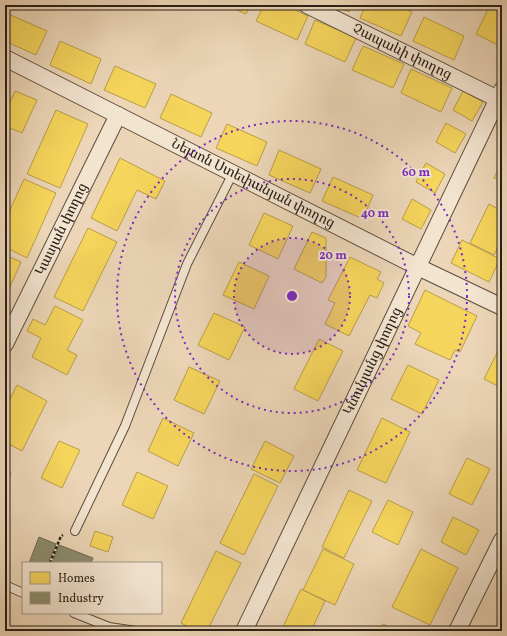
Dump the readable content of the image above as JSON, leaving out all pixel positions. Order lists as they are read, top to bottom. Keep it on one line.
{"streets":{"street":["Չապաևի փողոց","Նելսոն Ստեփանյան փողոց","Կասյան փողոց","Կնունյանց փողոց"]},"crossings":[["Չապաևի փողոց","Կնունյանց փողոց"],["Նելսոն Ստեփանյան փողոց","Կասյան փողոց"],["Նելսոն Ստեփանյան փողոց","Կնունյանց փողոց"]],"legend":["Homes","Industry"],"rings":["60 m","40 m","20 m"]}
